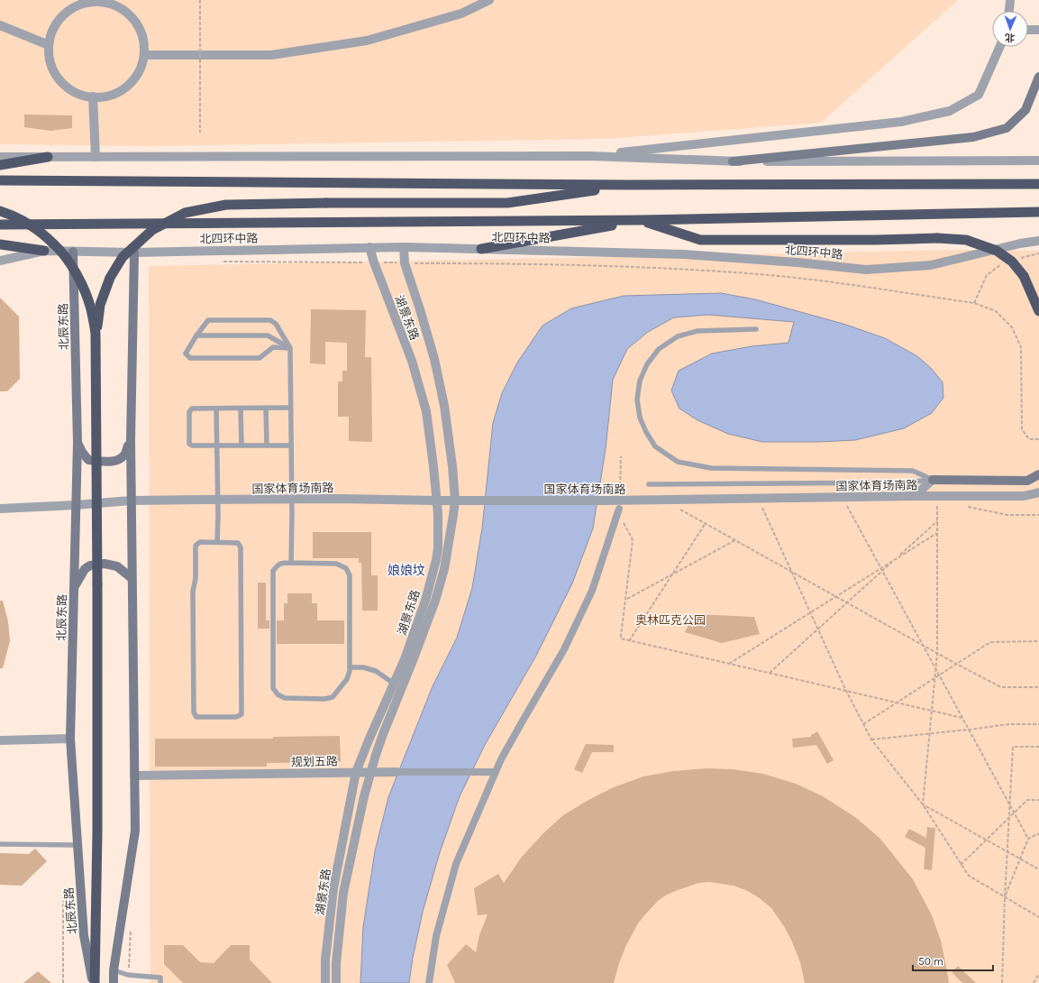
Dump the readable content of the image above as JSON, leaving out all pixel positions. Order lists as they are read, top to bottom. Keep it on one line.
{"streets":{"highway":["北四环中路"],"main road":["北辰东路"],"street":["湖景东路","国家体育场南路","规划五路"]},"crossings":[["北四环中路","湖景东路"],["北四环中路","北辰东路"],["湖景东路","国家体育场南路"],["湖景东路","规划五路"],["北辰东路","国家体育场南路"]],"districts":["娘娘坟"],"parks":["奥林匹克公园"],"scale_bar":"50 m","north":"bottom"}
